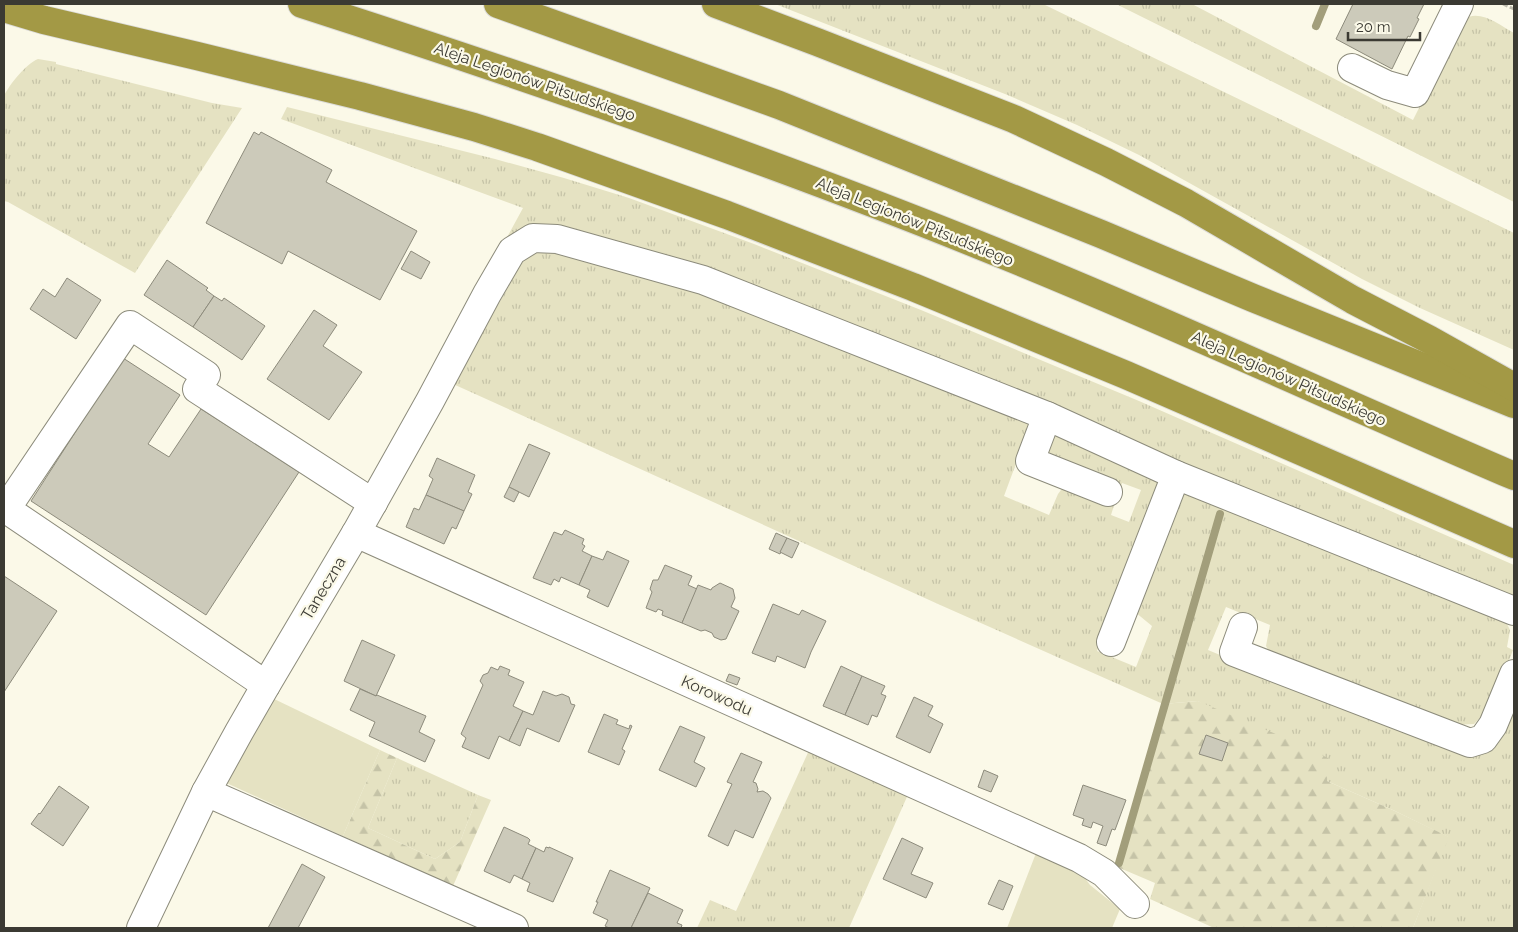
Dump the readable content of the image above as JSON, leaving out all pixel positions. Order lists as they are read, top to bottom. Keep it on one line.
{"streets":{"highway":["Aleja Legionów Piłsudskiego"],"street":["Taneczna","Korowodu"]},"crossings":[["Taneczna","Korowodu"]],"scale_bar":"20 m"}
